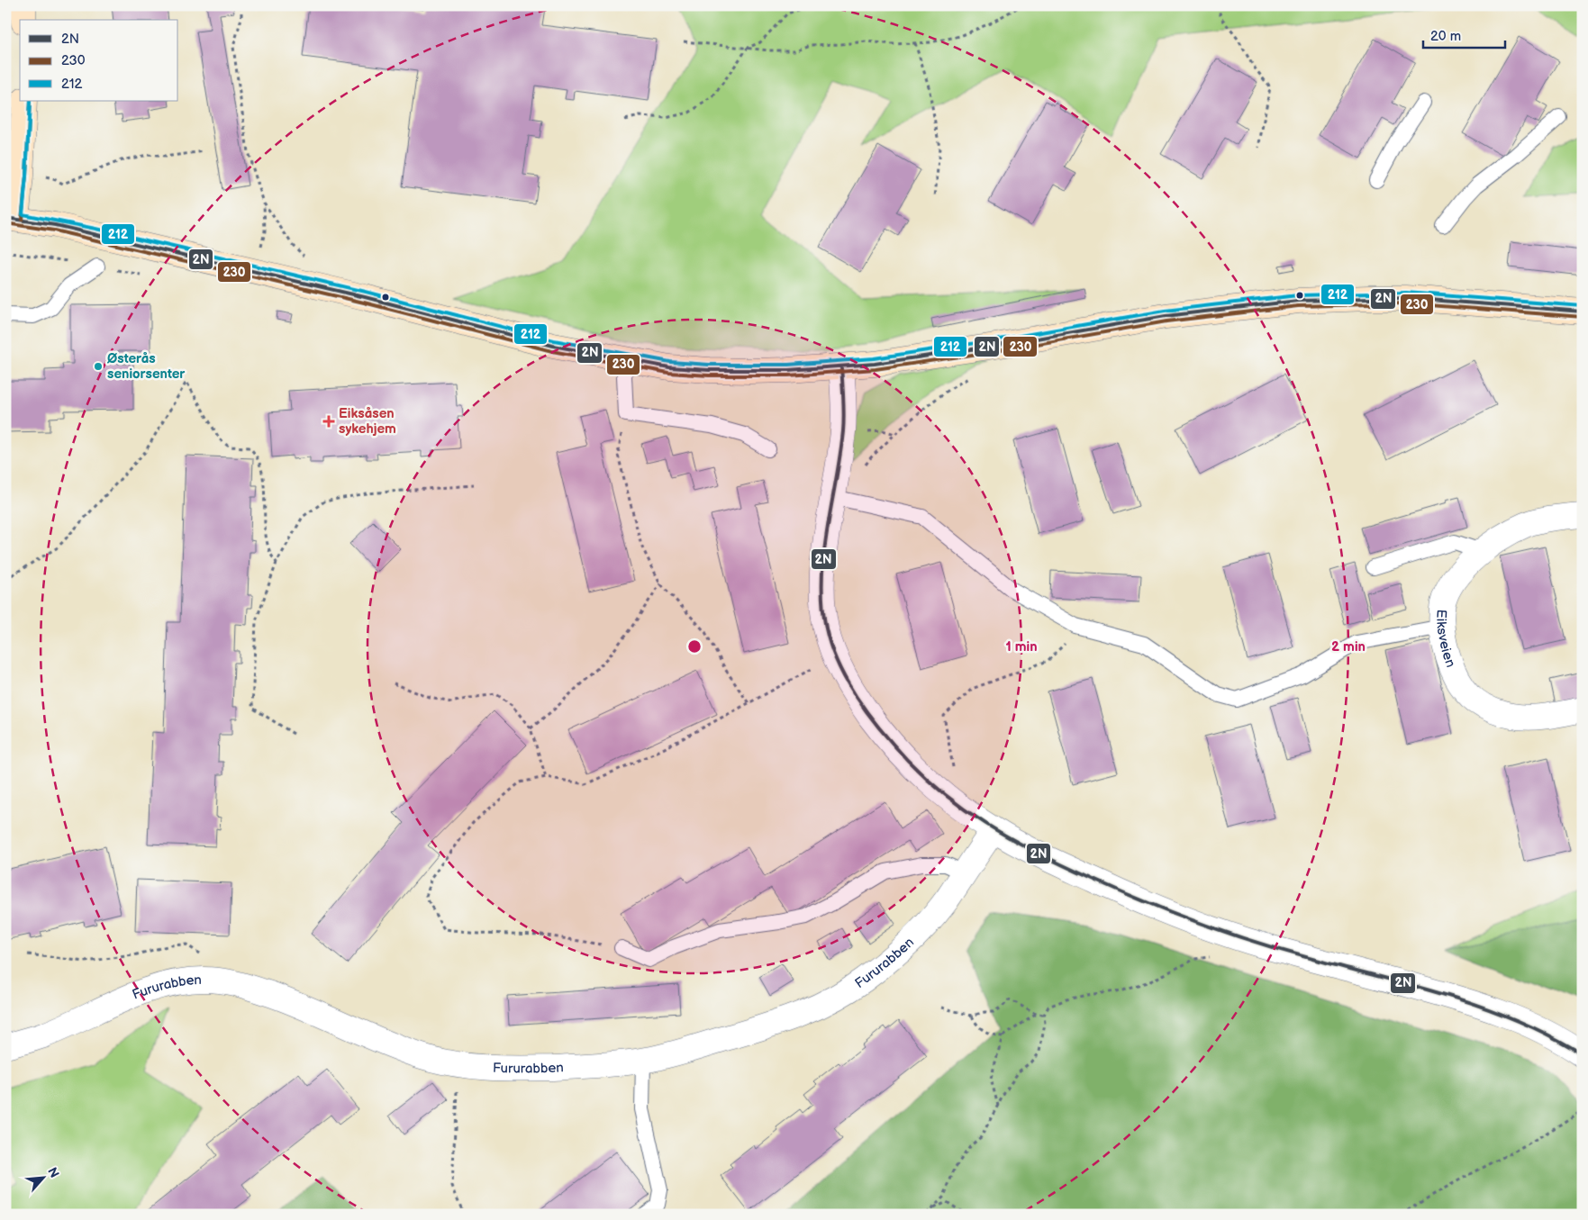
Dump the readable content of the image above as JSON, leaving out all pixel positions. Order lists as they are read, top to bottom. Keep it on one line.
{"streets":{"street":["Eiksveien","Fururabben"]},"places":{"other":["Østerås seniorsenter"],"health":["Eiksåsen sykehjem"]},"lines":["transit line 230","transit line 212","transit line 2N"],"legend":["2N","230","212"],"scale_bar":"20 m","north":"top right","rings":["1 min","2 min"]}
